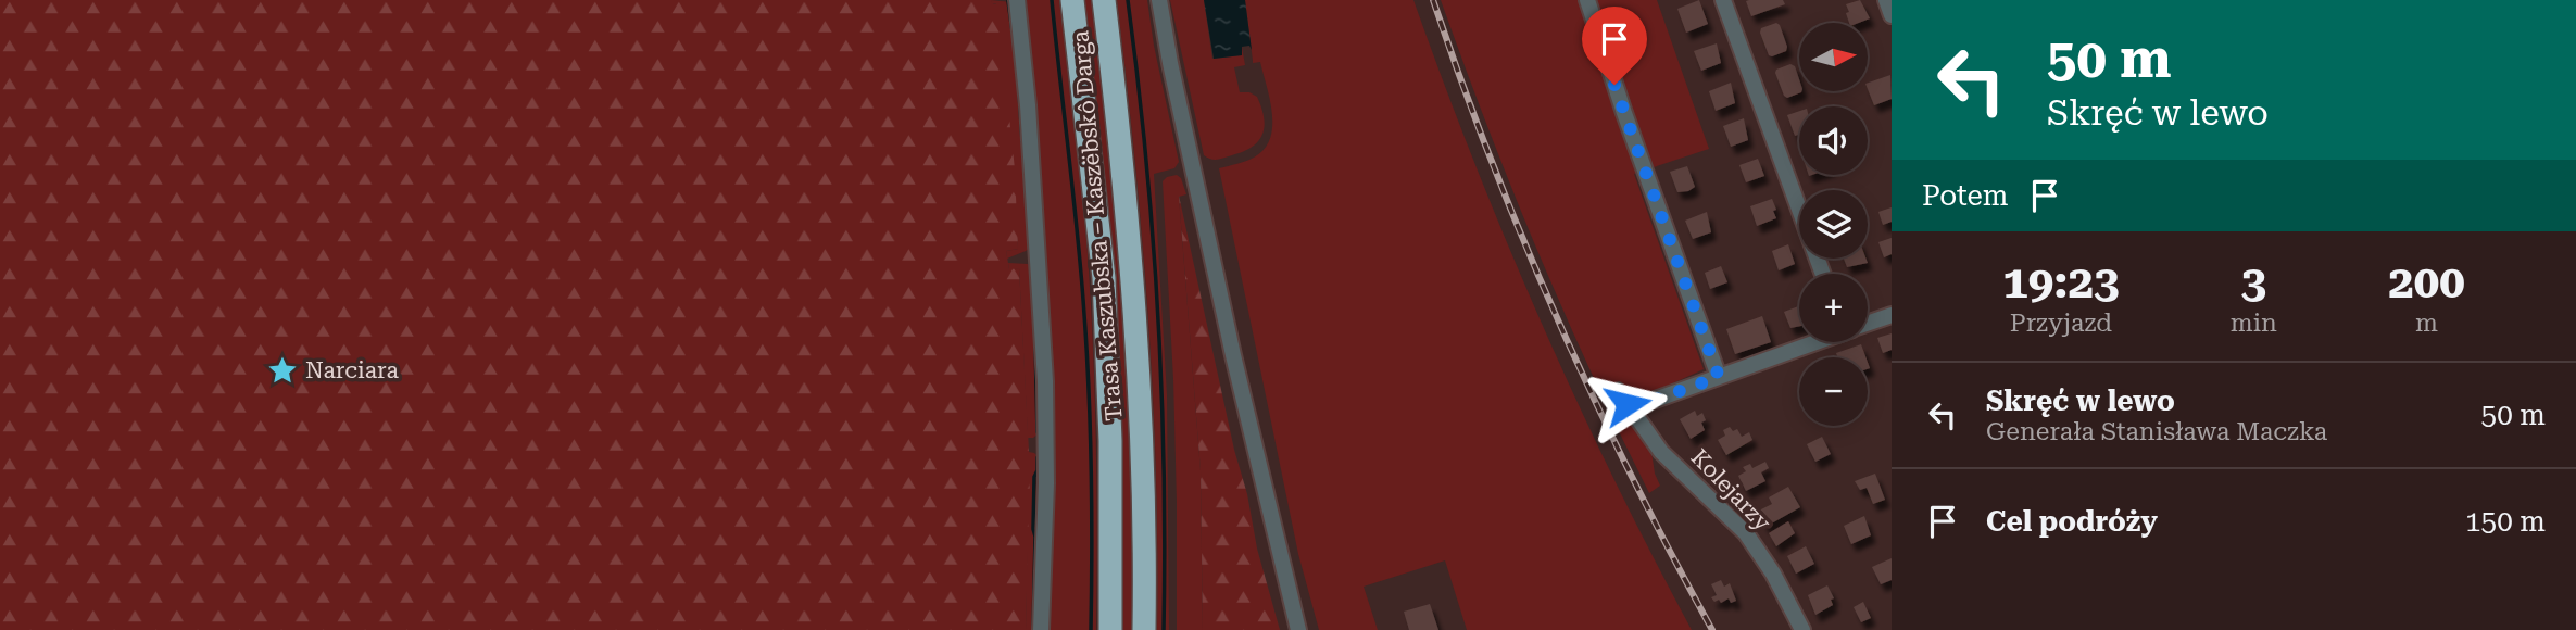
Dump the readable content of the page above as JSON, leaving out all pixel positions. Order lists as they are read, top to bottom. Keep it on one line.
{"streets":{"highway":["Trasa Kaszubska – Kaszëbskô Darga"],"street":["Kolejarzy"]},"places":{"place":["Narciara"]},"north":"right","page":{"turn":["50 m","Skręć w lewo"],"map_buttons":["+","−"],"then":"Potem","eta":["19:23","Przyjazd","3","min","200","m"],"list":[{"name":"Skręć w lewo","note":"Generała Stanisława Maczka","value":"50 m"},{"name":"Cel podróży","value":"150 m"}]}}
